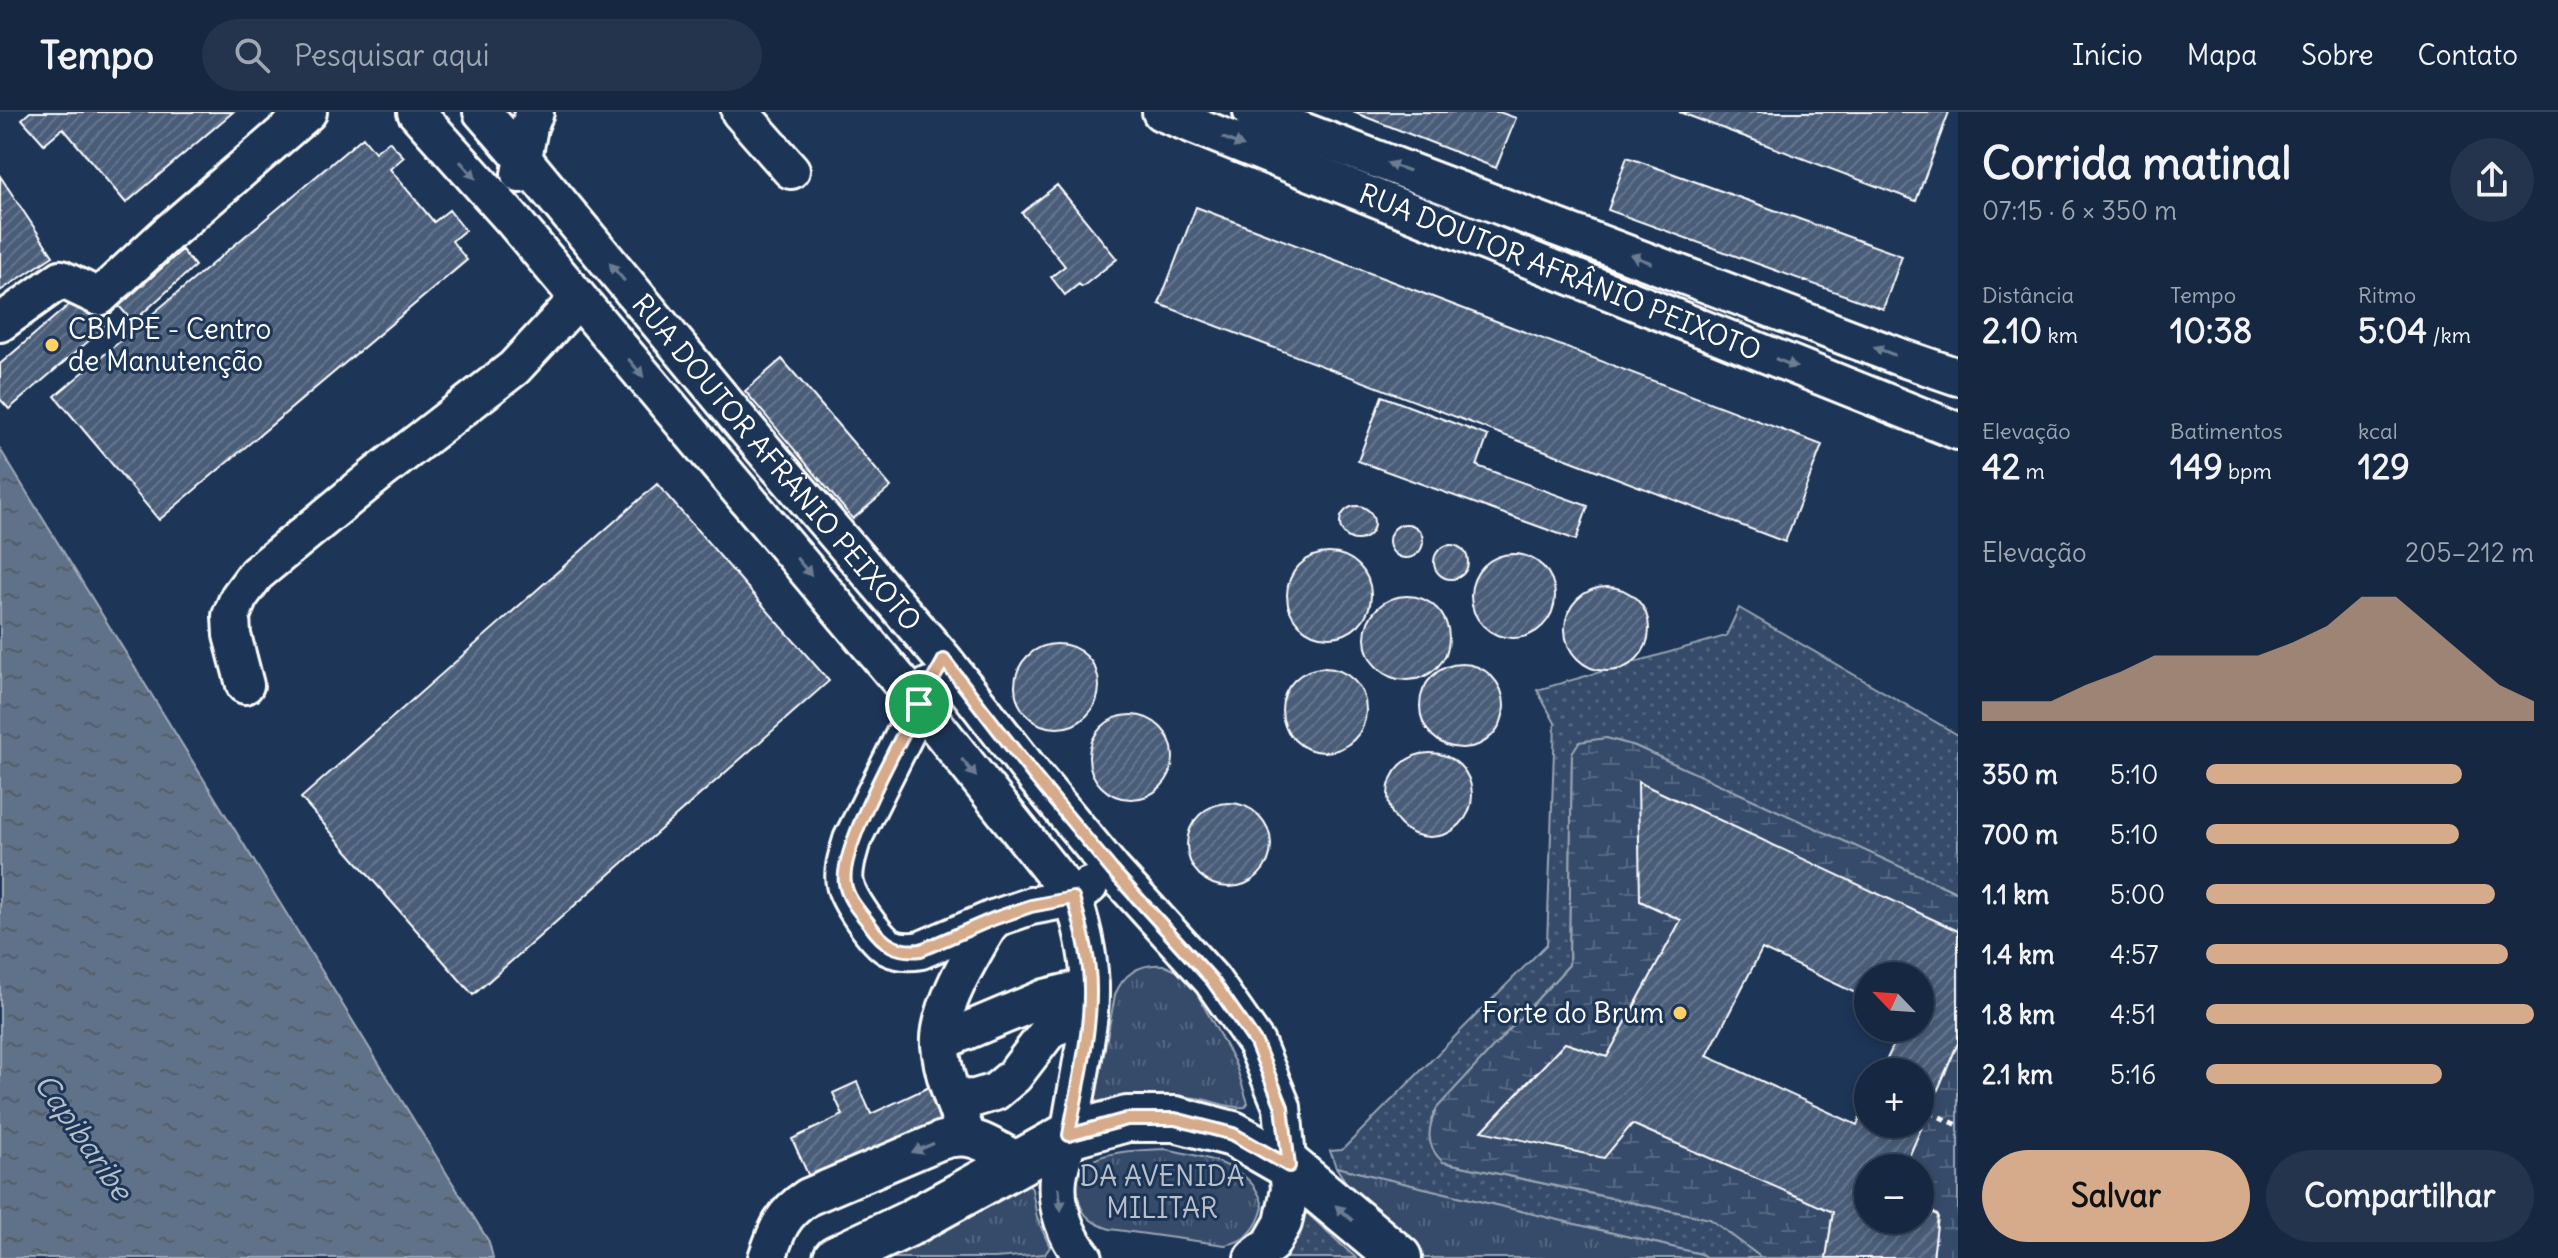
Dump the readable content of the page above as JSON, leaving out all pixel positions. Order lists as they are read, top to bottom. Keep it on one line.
{"streets":{"street":["RUA DOUTOR AFRÂNIO PEIXOTO"]},"water":["Capibaribe"],"parks":["DA AVENIDA MILITAR"],"places":["CBMPE - Centro de Manutenção","Forte do Brum"],"north":"top left","page":{"header":"Tempo","search":"Pesquisar aqui","nav":["Início","Mapa","Sobre","Contato"],"heading":["Corrida matinal","07:15 · 6 × 350 m"],"stats":[["Distância","2.10 km"],["Tempo","10:38"],["Ritmo","5:04 /km"],["Elevação","42 m"],["Batimentos","149 bpm"],["kcal","129"]],"chart":["Elevação","205–212 m"],"list":[{"name":"350 m","note":"5:10"},{"name":"700 m","note":"5:10"},{"name":"1.1 km","note":"5:00"},{"name":"1.4 km","note":"4:57"},{"name":"1.8 km","note":"4:51"},{"name":"2.1 km","note":"5:16"}],"map_buttons":["+","−"],"buttons":["Salvar","Compartilhar"]}}
